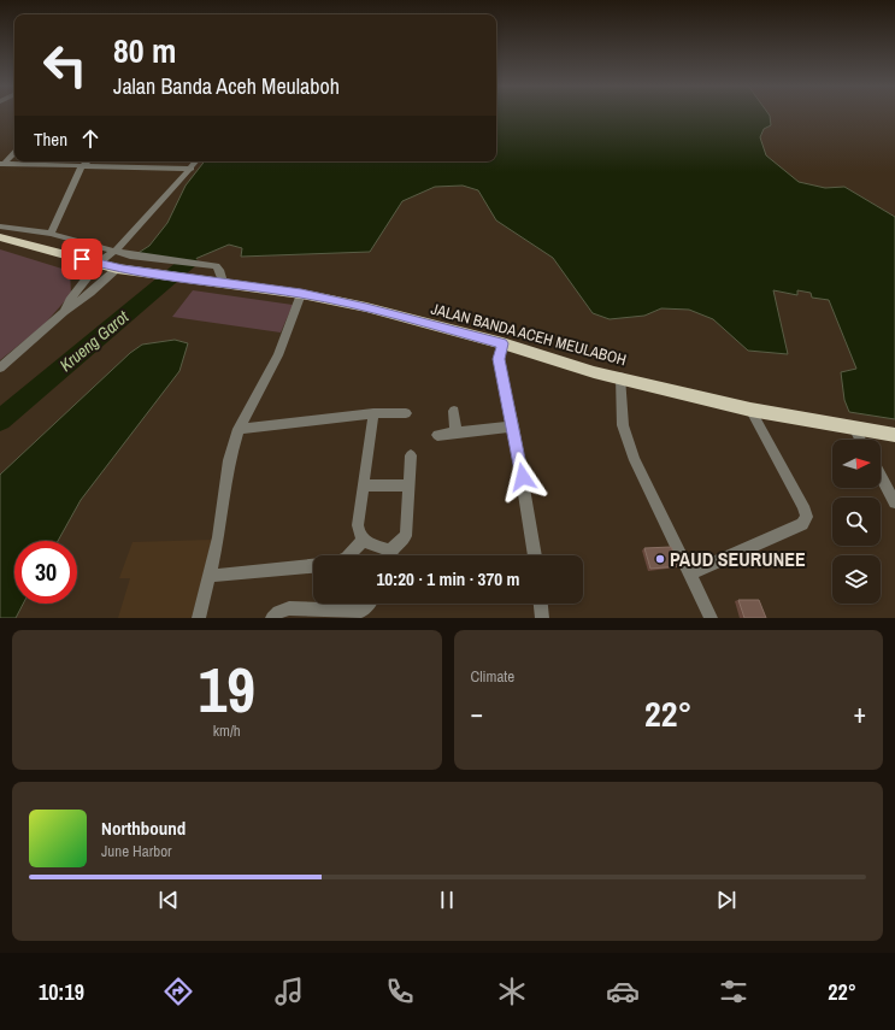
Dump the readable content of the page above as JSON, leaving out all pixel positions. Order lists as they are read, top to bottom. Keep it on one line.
{"streets":{"highway":["JALAN BANDA ACEH MEULABOH"]},"water":["Krueng Garot"],"places":["PAUD SEURUNEE"],"north":"right","page":{"turn":["80 m","Jalan Banda Aceh Meulaboh"],"then":"Then","limit":"30","trip":"10:20 · 1 min · 370 m","tile":[["19","km/h"],"Climate"],"heat":["−","22°","+"],"song":["Northbound","June Harbor"],"tabs":["10:19","22°"]}}
